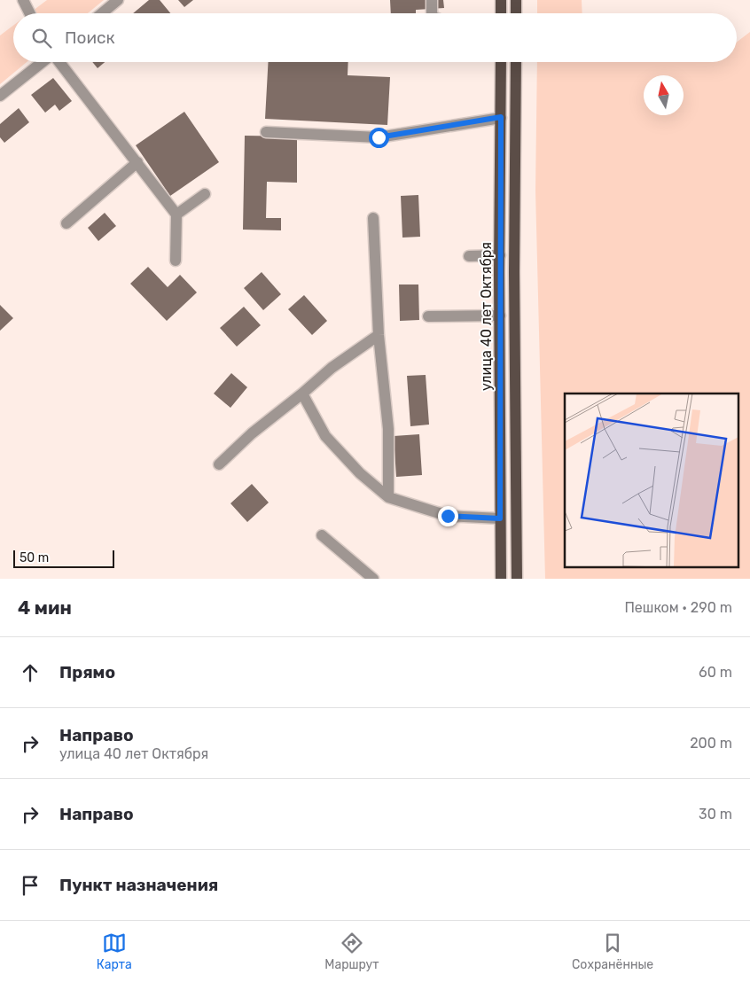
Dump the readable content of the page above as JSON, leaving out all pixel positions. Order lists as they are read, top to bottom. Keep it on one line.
{"streets":{"main road":["улица 40 лет Октября"]},"scale_bar":"50 m","north":"top","page":{"search":"Поиск","scale":"50 m","heading":["4 мин","Пешком · 290 m"],"list":[["Прямо","60 m"],["Направо","улица 40 лет Октября","200 m"],["Направо","30 m"],"Пункт назначения"],"nav":["Карта","Маршрут","Сохранённые"]}}
